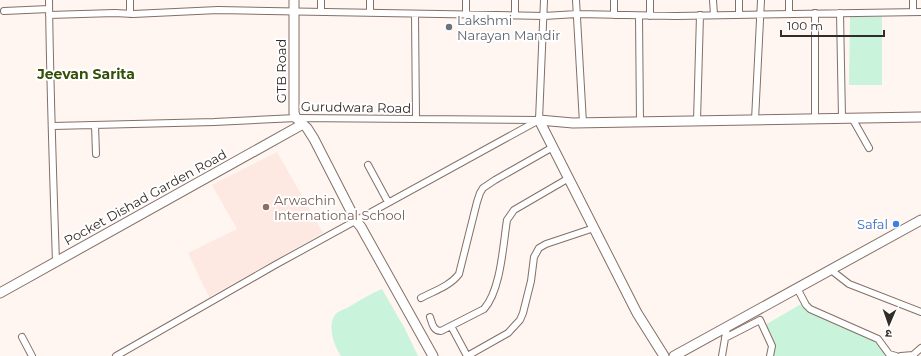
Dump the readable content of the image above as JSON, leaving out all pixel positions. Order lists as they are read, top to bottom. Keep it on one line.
{"streets":{"street":["GTB Road","Gurudwara Road","Pocket Dishad Garden Road"]},"crossings":[["GTB Road","Gurudwara Road"],["GTB Road","Pocket Dishad Garden Road"]],"districts":["Jeevan Sarita"],"places":["Lakshmi Narayan Mandir","Arwachin International School","Safal"],"scale_bar":"100 m","north":"bottom"}
